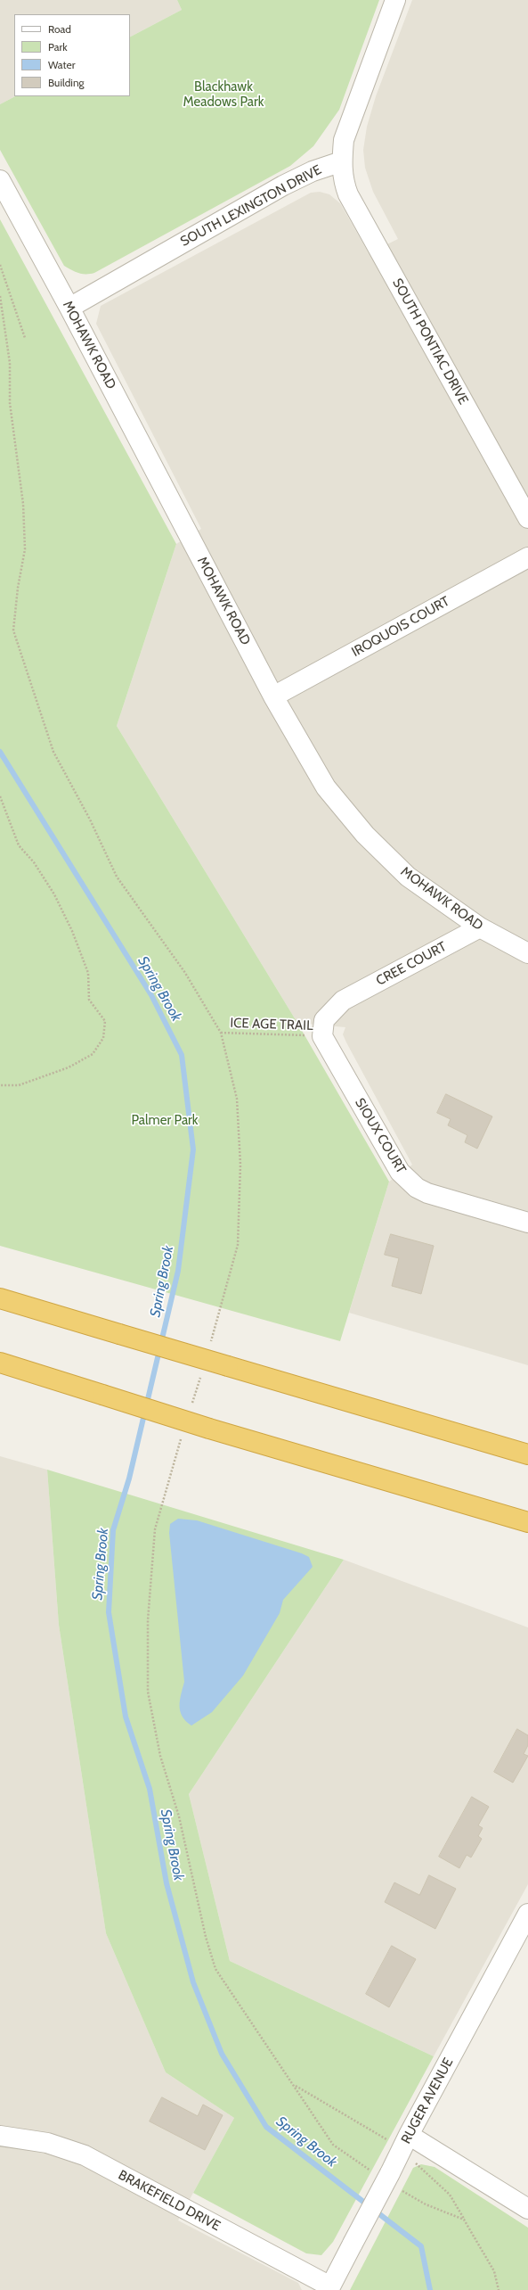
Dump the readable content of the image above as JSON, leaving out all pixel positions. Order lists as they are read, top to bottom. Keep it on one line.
{"streets":{"street":["SOUTH LEXINGTON DRIVE","SOUTH PONTIAC DRIVE","MOHAWK ROAD","IROQUOIS COURT","CREE COURT","SIOUX COURT","RUGER AVENUE","BRAKEFIELD DRIVE"],"path":["ICE AGE TRAIL"]},"crossings":[["SOUTH LEXINGTON DRIVE","SOUTH PONTIAC DRIVE"],["SOUTH LEXINGTON DRIVE","MOHAWK ROAD"],["MOHAWK ROAD","IROQUOIS COURT"],["MOHAWK ROAD","CREE COURT"],["CREE COURT","ICE AGE TRAIL"],["CREE COURT","SIOUX COURT"],["ICE AGE TRAIL","SIOUX COURT"],["RUGER AVENUE","BRAKEFIELD DRIVE"]],"water":["Spring Brook"],"parks":["Blackhawk Meadows Park","Palmer Park"],"legend":["Road","Park","Water","Building"]}
